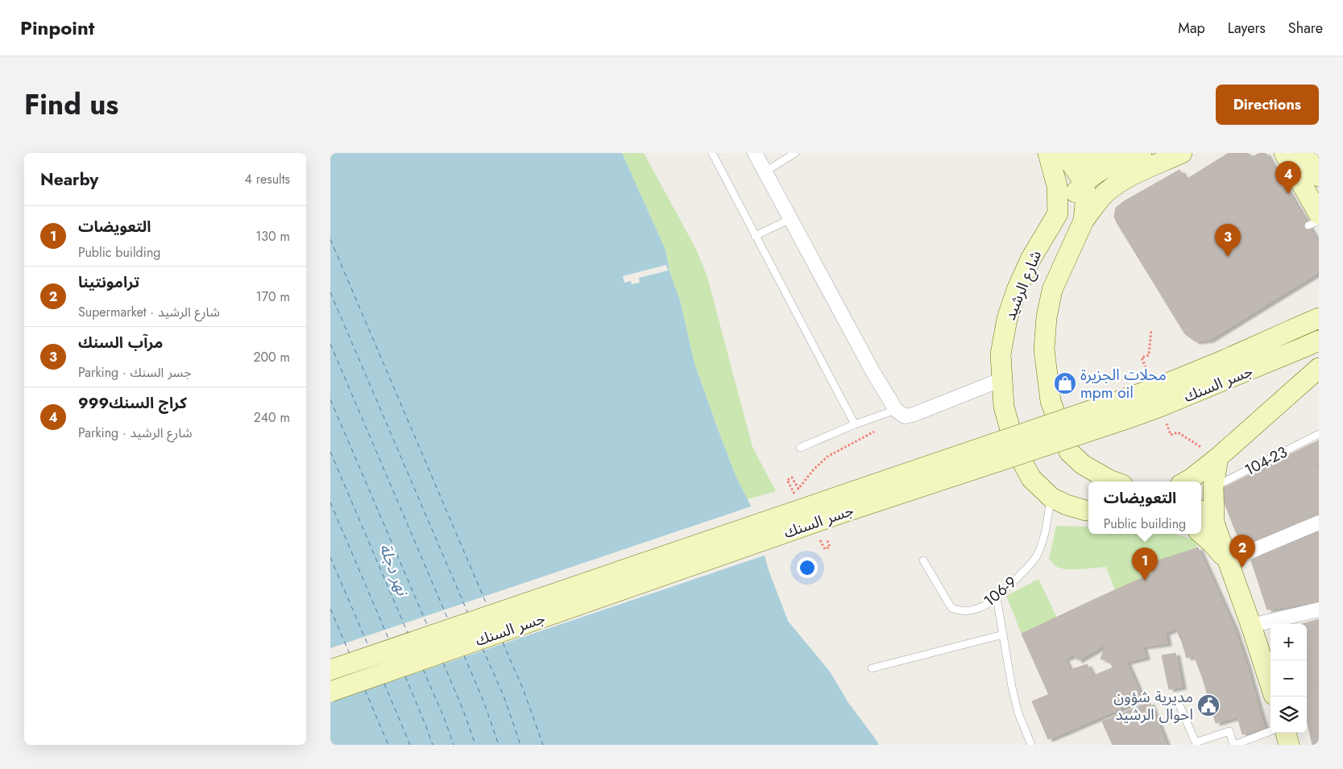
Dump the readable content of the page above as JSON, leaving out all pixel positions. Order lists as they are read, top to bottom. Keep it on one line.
{"streets":{"main road":["شارع الرشيد","جسر السنك"],"lane":["104-23","106-9"]},"crossings":[["شارع الرشيد","106-9"]],"water":["نهر دجلة"],"places":{"shop":["محلات الجزيرة mpm oil"],"public building":["مديرية شؤون احوال الرشيد"]},"page":{"header":"Pinpoint","nav":["Map","Layers","Share"],"title":"Find us","buttons":"Directions","heading":["Nearby","4 results"],"pins":["4","3","2","1"],"list":[{"mark":"1","name":"التعويضات","note":"Public building","value":"130 m"},{"mark":"2","name":"ترامونتينا","note":"Supermarket · شارع الرشيد","value":"170 m"},{"mark":"3","name":"مرآب السنك","note":"Parking · جسر السنك","value":"200 m"},{"mark":"4","name":"كراج السنك999","note":"Parking · شارع الرشيد","value":"240 m"}],"popup":["التعويضات","Public building"],"map_buttons":["+","−"]}}
